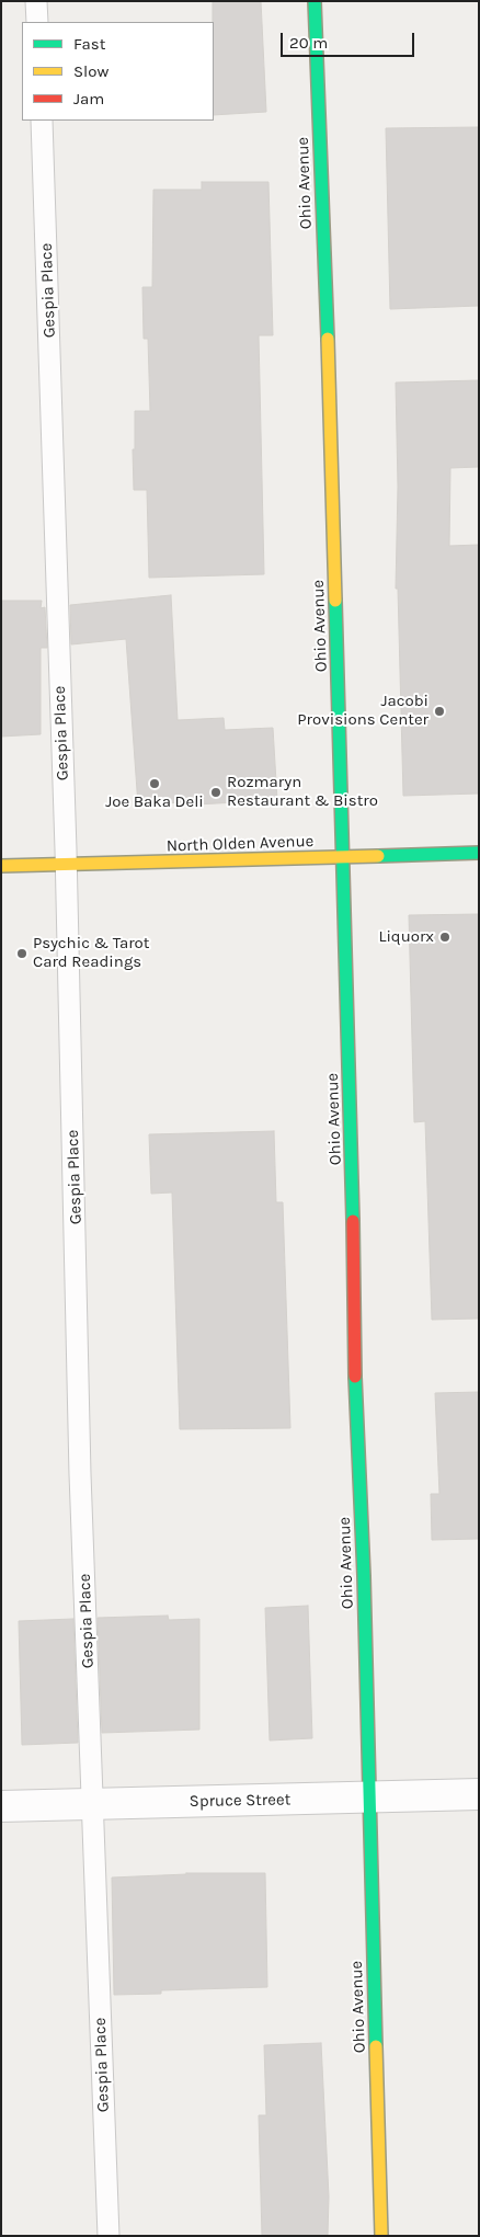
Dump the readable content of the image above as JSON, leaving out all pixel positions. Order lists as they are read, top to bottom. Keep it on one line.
{"streets":{"street":["Ohio Avenue","North Olden Avenue","Spruce Street"],"lane":["Gespia Place"]},"crossings":[["Ohio Avenue","North Olden Avenue"],["Ohio Avenue","Spruce Street"],["Gespia Place","North Olden Avenue"],["Gespia Place","Spruce Street"]],"places":["Jacobi Provisions Center","Joe Baka Deli","Rozmaryn Restaurant & Bistro","Liquorx","Psychic & Tarot Card Readings"],"legend":["Fast","Slow","Jam"],"scale_bar":"20 m"}
